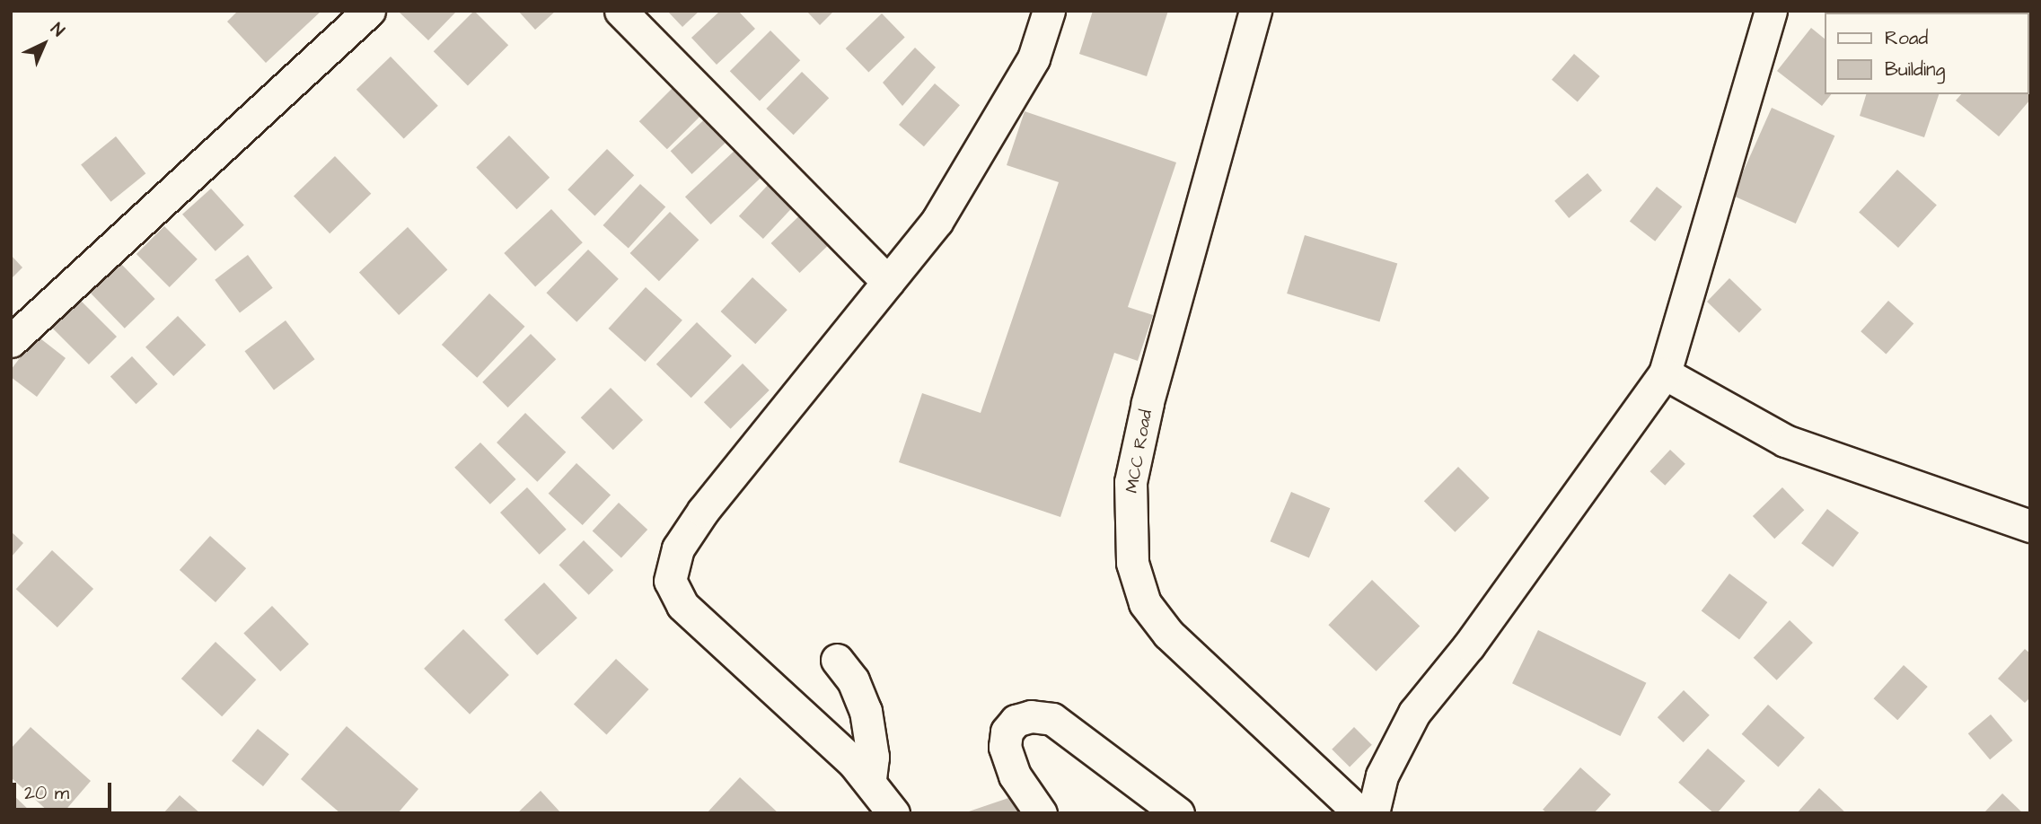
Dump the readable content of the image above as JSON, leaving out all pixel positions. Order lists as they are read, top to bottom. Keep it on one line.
{"streets":{"street":["MCC Road"]},"legend":["Road","Building"],"scale_bar":"20 m","north":"top right"}
